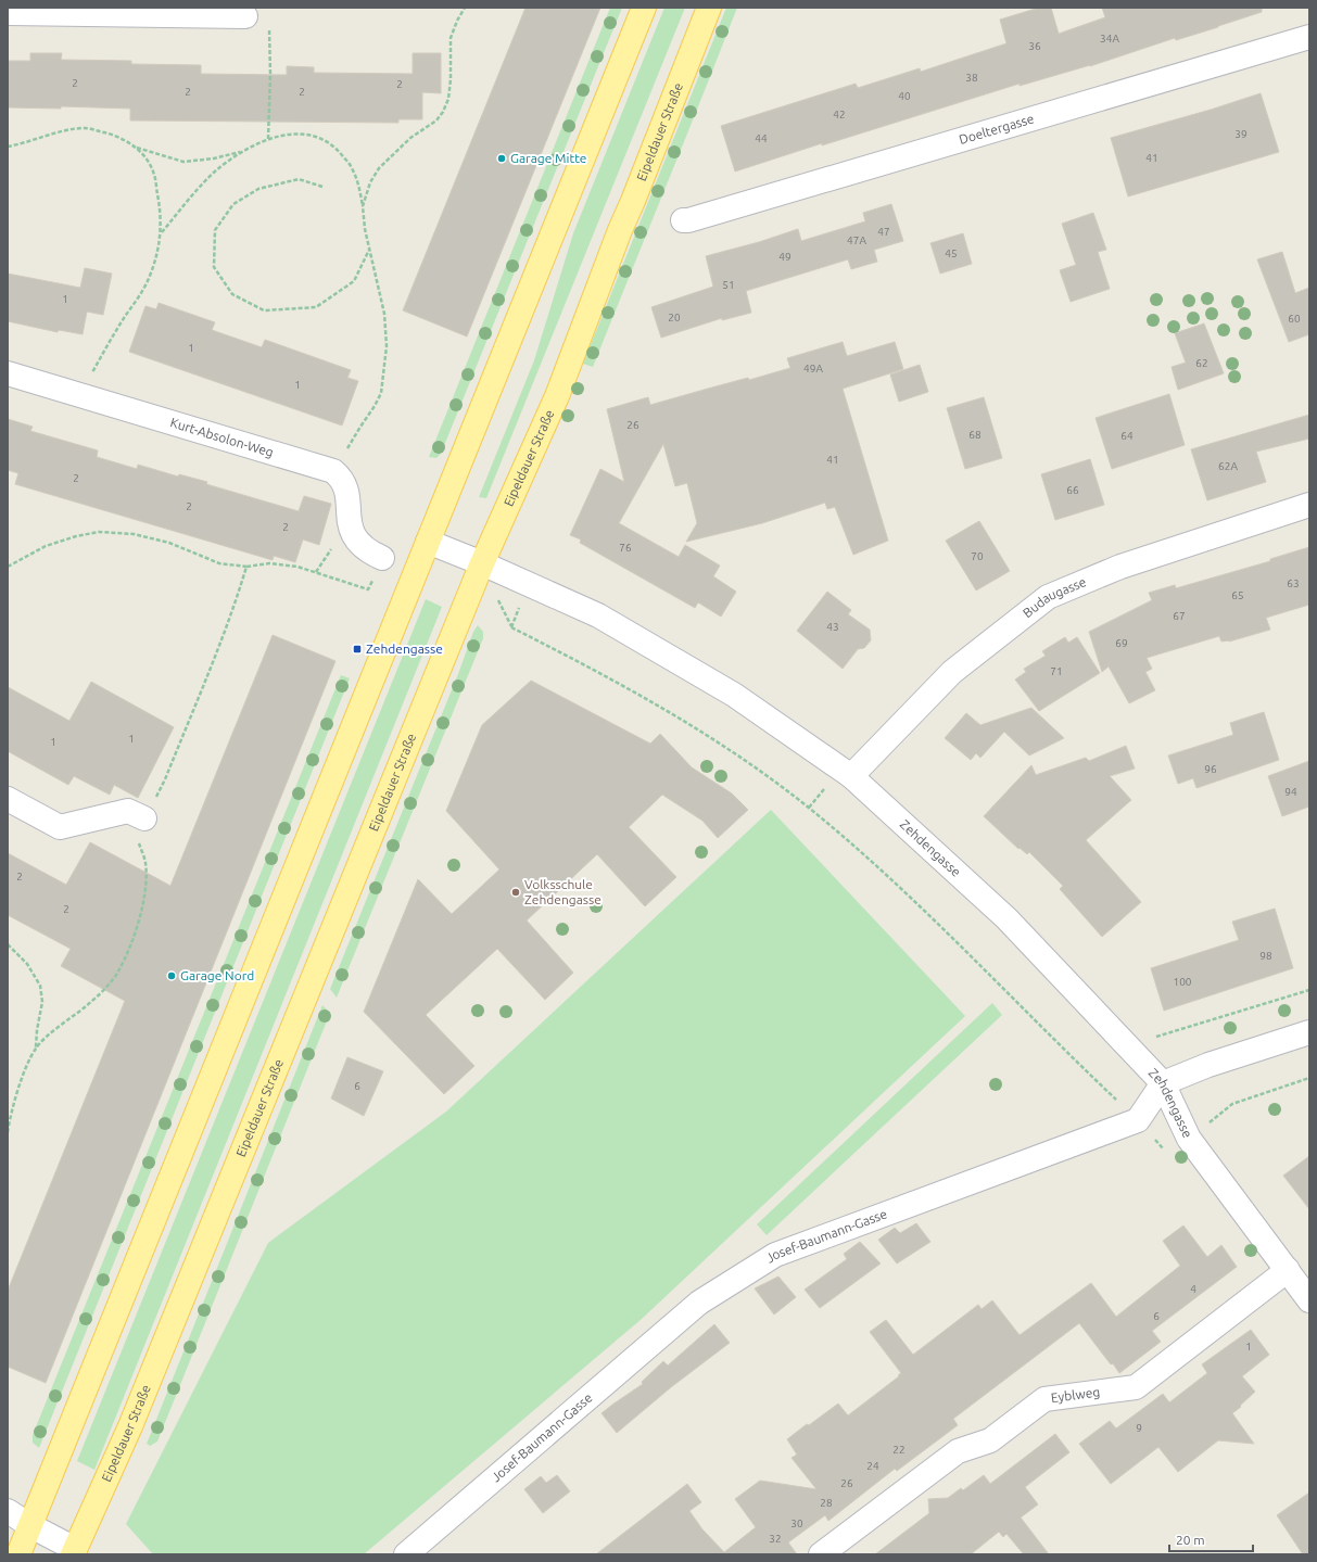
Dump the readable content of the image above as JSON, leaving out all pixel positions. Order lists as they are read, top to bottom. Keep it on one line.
{"streets":{"main road":["Eipeldauer Straße"],"street":["Doeltergasse","Kurt-Absolon-Weg","Budaugasse","Zehdengasse","Josef-Baumann-Gasse","Eyblweg"]},"crossings":[["Eipeldauer Straße","Zehdengasse"],["Budaugasse","Zehdengasse"],["Zehdengasse","Eyblweg"]],"places":{"other":["Garage Mitte","Volksschule Zehdengasse","Garage Nord"],"transit":["Zehdengasse"]},"house_numbers":["34A","36","38","2","2","2","2","40","42","39","44","41","47","47A","45","49","51","1","20","60","1","62","49A","1","26","68","64","41","62A","2","66","2","2","76","70","63","65","67","43","69","71","1","1","96","94","2","2","98","100","6","4","6","1","9","22","24","26","28","30","32"],"scale_bar":"20 m"}
